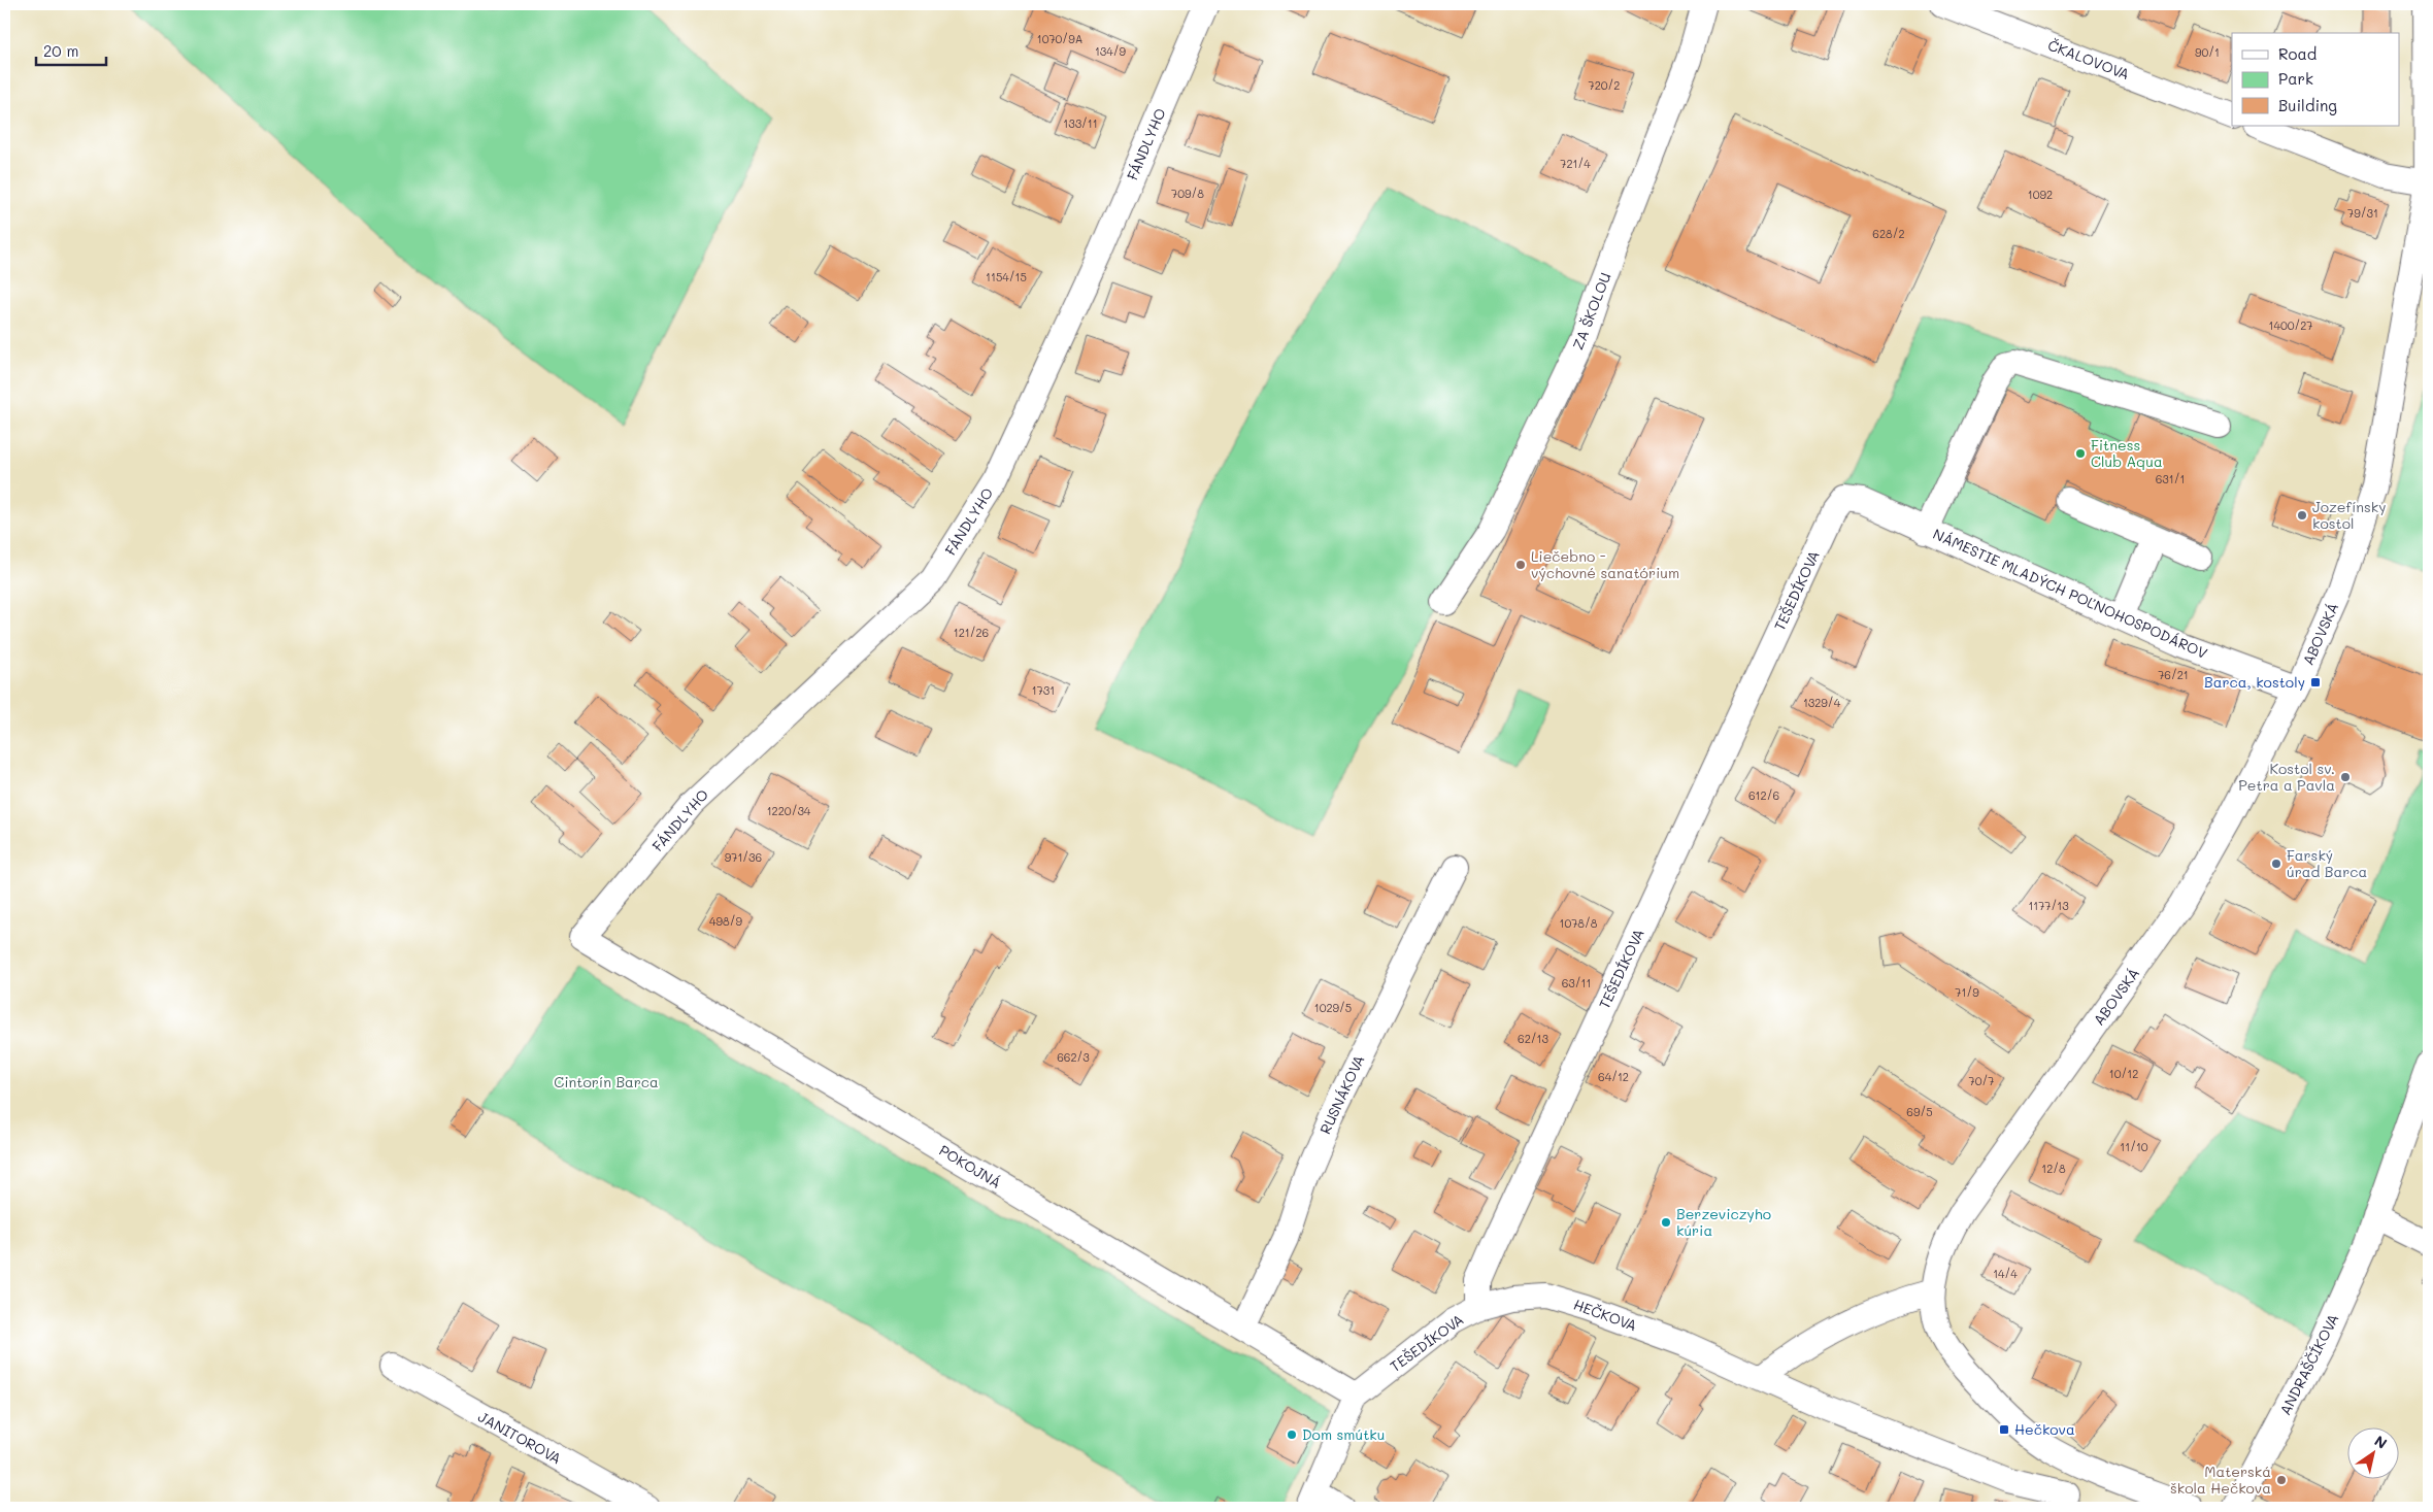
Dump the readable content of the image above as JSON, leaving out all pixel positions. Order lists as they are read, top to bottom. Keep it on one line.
{"streets":{"street":["ČKALOVOVA","FÁNDLYHO","ZA ŠKOLOU","TEŠEDÍKOVA","NÁMESTIE MLADÝCH POĽNOHOSPODÁROV","ABOVSKÁ","RUSNÁKOVA","POKOJNÁ","HEČKOVA","ANDRAŠČÍKOVA","JANITOROVA"]},"crossings":[["FÁNDLYHO","POKOJNÁ"],["TEŠEDÍKOVA","NÁMESTIE MLADÝCH POĽNOHOSPODÁROV"],["TEŠEDÍKOVA","POKOJNÁ"],["TEŠEDÍKOVA","HEČKOVA"],["NÁMESTIE MLADÝCH POĽNOHOSPODÁROV","ABOVSKÁ"],["RUSNÁKOVA","POKOJNÁ"]],"parks":["Cintorín Barca"],"places":{"other":["Fitness Club Aqua","Jozefínsky kostol","Liečebno - výchovné sanatórium","Kostol sv. Petra a Pavla","Farský úrad Barca","Berzeviczyho kúria","Dom smútku","Materská škola Hečkova"],"transit":["Barca, kostoly","Hečkova"]},"house_numbers":["1070/9A","134/9","90/1","720/2","133/11","721/4","709/8","1092","79/31","628/2","1154/15","1400/27","631/1","121/26","76/21","1731","1329/4","612/6","1220/34","971/36","1177/13","498/9","1078/8","63/11","71/9","1029/5","62/13","662/3","10/12","64/12","70/7","69/5","11/10","12/8","14/4"],"legend":["Road","Park","Building"],"scale_bar":"20 m","north":"top right"}
